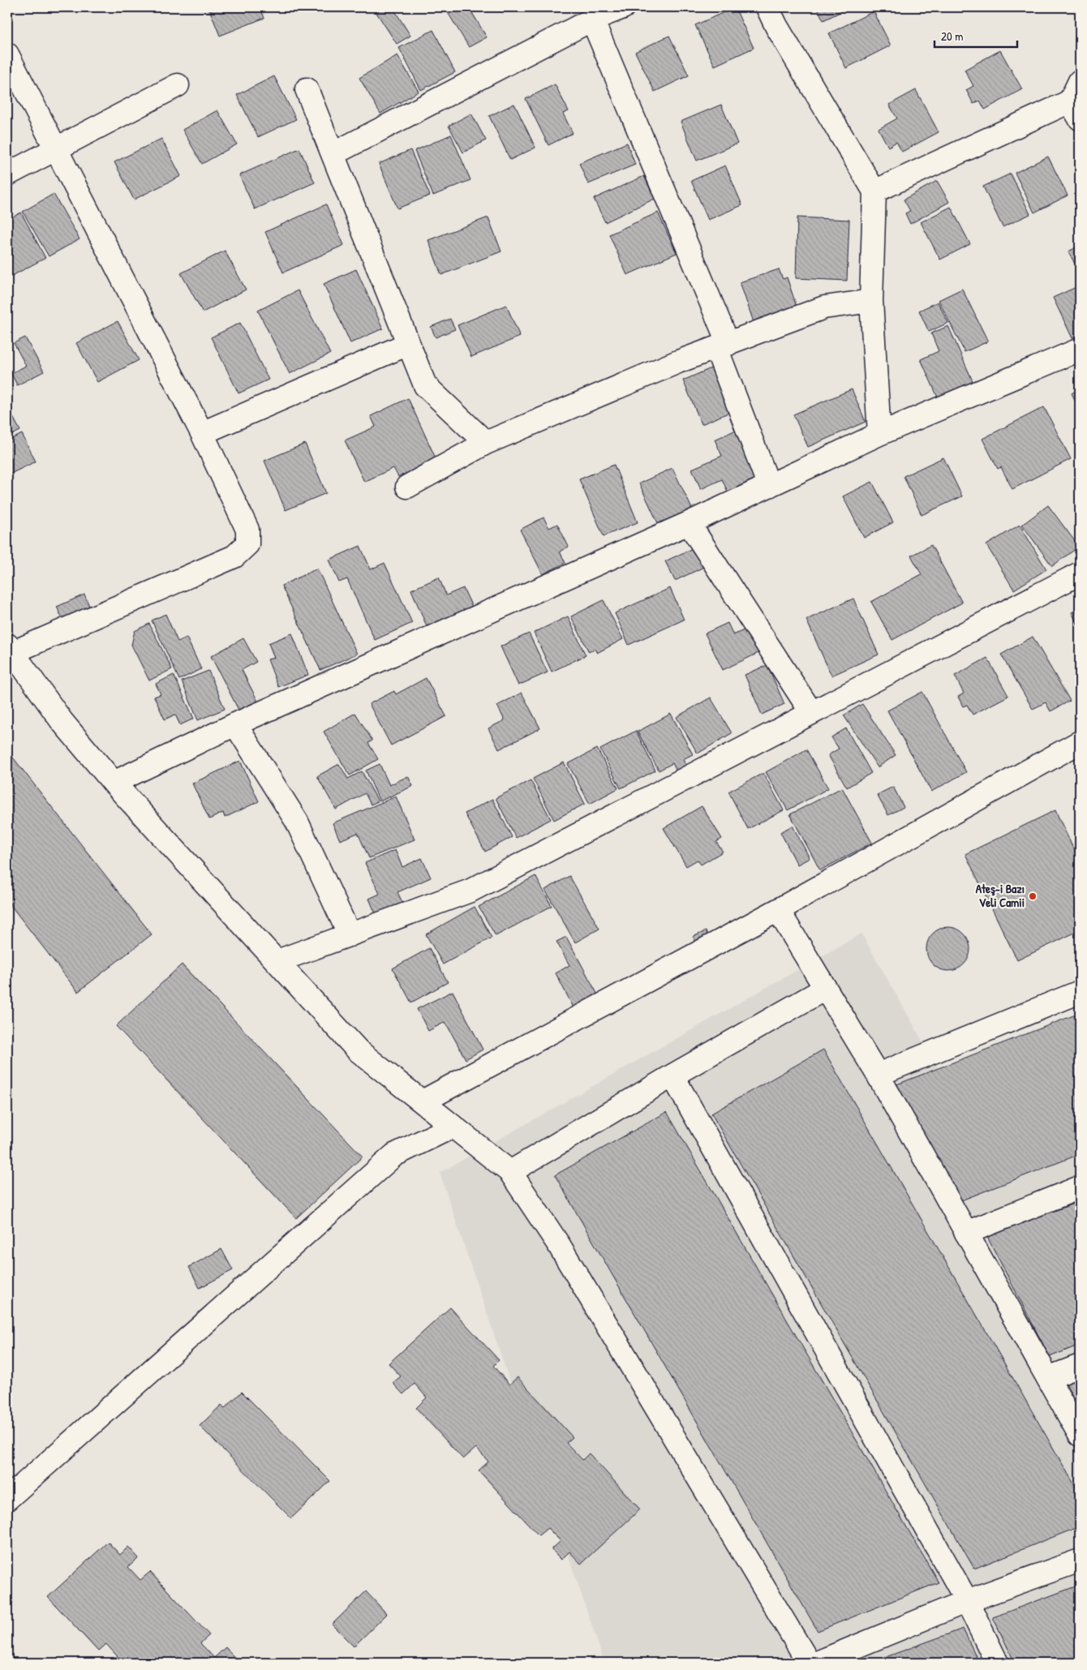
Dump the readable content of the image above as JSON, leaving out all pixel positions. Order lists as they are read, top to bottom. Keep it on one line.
{"places":["Ateş-i Bazı Veli Camii"],"scale_bar":"20 m"}
